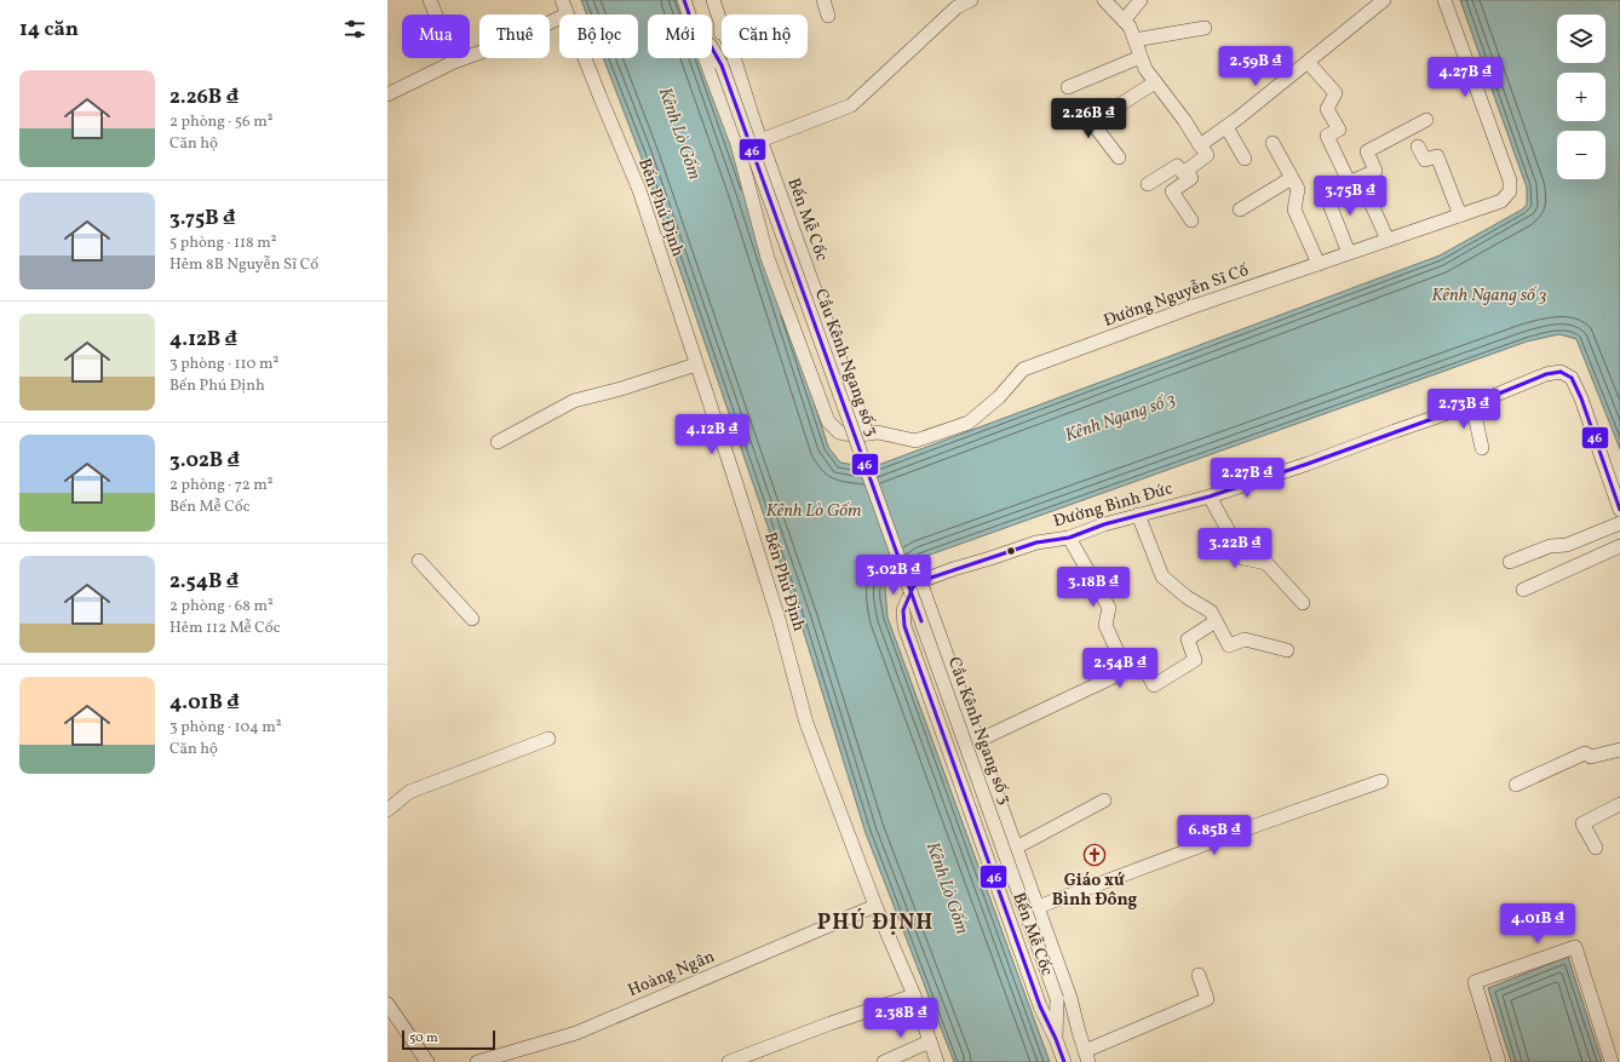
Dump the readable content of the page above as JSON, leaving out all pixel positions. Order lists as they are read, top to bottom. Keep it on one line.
{"streets":{"street":["Bến Phú Định","Bến Mễ Cốc","Đường Nguyễn Sĩ Cố","Cầu Kênh Ngang số 3","Đường Bình Đức","Hoàng Ngân"]},"crossings":[["Bến Phú Định","Hoàng Ngân"],["Bến Mễ Cốc","Đường Nguyễn Sĩ Cố"],["Bến Mễ Cốc","Cầu Kênh Ngang số 3"],["Bến Mễ Cốc","Đường Bình Đức"]],"districts":["PHÚ ĐỊNH"],"water":["Kênh Lò Gốm","Kênh Ngang số 3"],"places":{"church":["Giáo xứ Bình Đông"]},"lines":["transit line 46"],"scale_bar":"50 m","page":{"heading":"14 căn","map_buttons":["+","−"],"chip":["Mua","Thuê","Bộ lọc","Mới","Căn hộ"],"price":["2.59B ₫","4.27B ₫","2.26B ₫","3.75B ₫","2.73B ₫","4.12B ₫","2.27B ₫","3.22B ₫","3.02B ₫","3.18B ₫","2.54B ₫","6.85B ₫","4.01B ₫","2.38B ₫"],"list":[{"name":"2.26B ₫","note":"2 phòng · 56 m² · Căn hộ"},{"name":"3.75B ₫","note":"5 phòng · 118 m² · Hẻm 8B Nguyễn Sĩ Cố"},{"name":"4.12B ₫","note":"3 phòng · 110 m² · Bến Phú Định"},{"name":"3.02B ₫","note":"2 phòng · 72 m² · Bến Mễ Cốc"},{"name":"2.54B ₫","note":"2 phòng · 68 m² · Hẻm 112 Mễ Cốc"},{"name":"4.01B ₫","note":"3 phòng · 104 m² · Căn hộ"}],"scale":"50 m"}}
